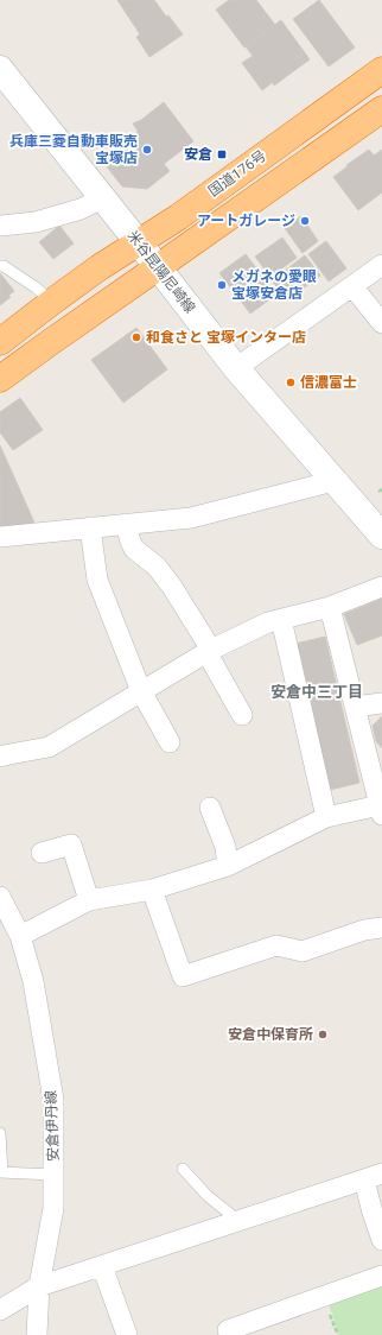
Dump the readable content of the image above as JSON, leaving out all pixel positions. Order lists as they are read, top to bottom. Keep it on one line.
{"streets":{"highway":["国道176号"],"main road":["米谷昆陽尼崎線"],"street":["安倉伊丹線"]},"crossings":[["国道176号","米谷昆陽尼崎線"]],"districts":["安倉中三丁目"],"places":{"other":["兵庫三菱自動車販売 宝塚店","アートガレージ","メガネの愛眼 宝塚安倉店","和食さと 宝塚インター店","信濃富士","安倉中保育所"],"transit":["安倉"]}}
